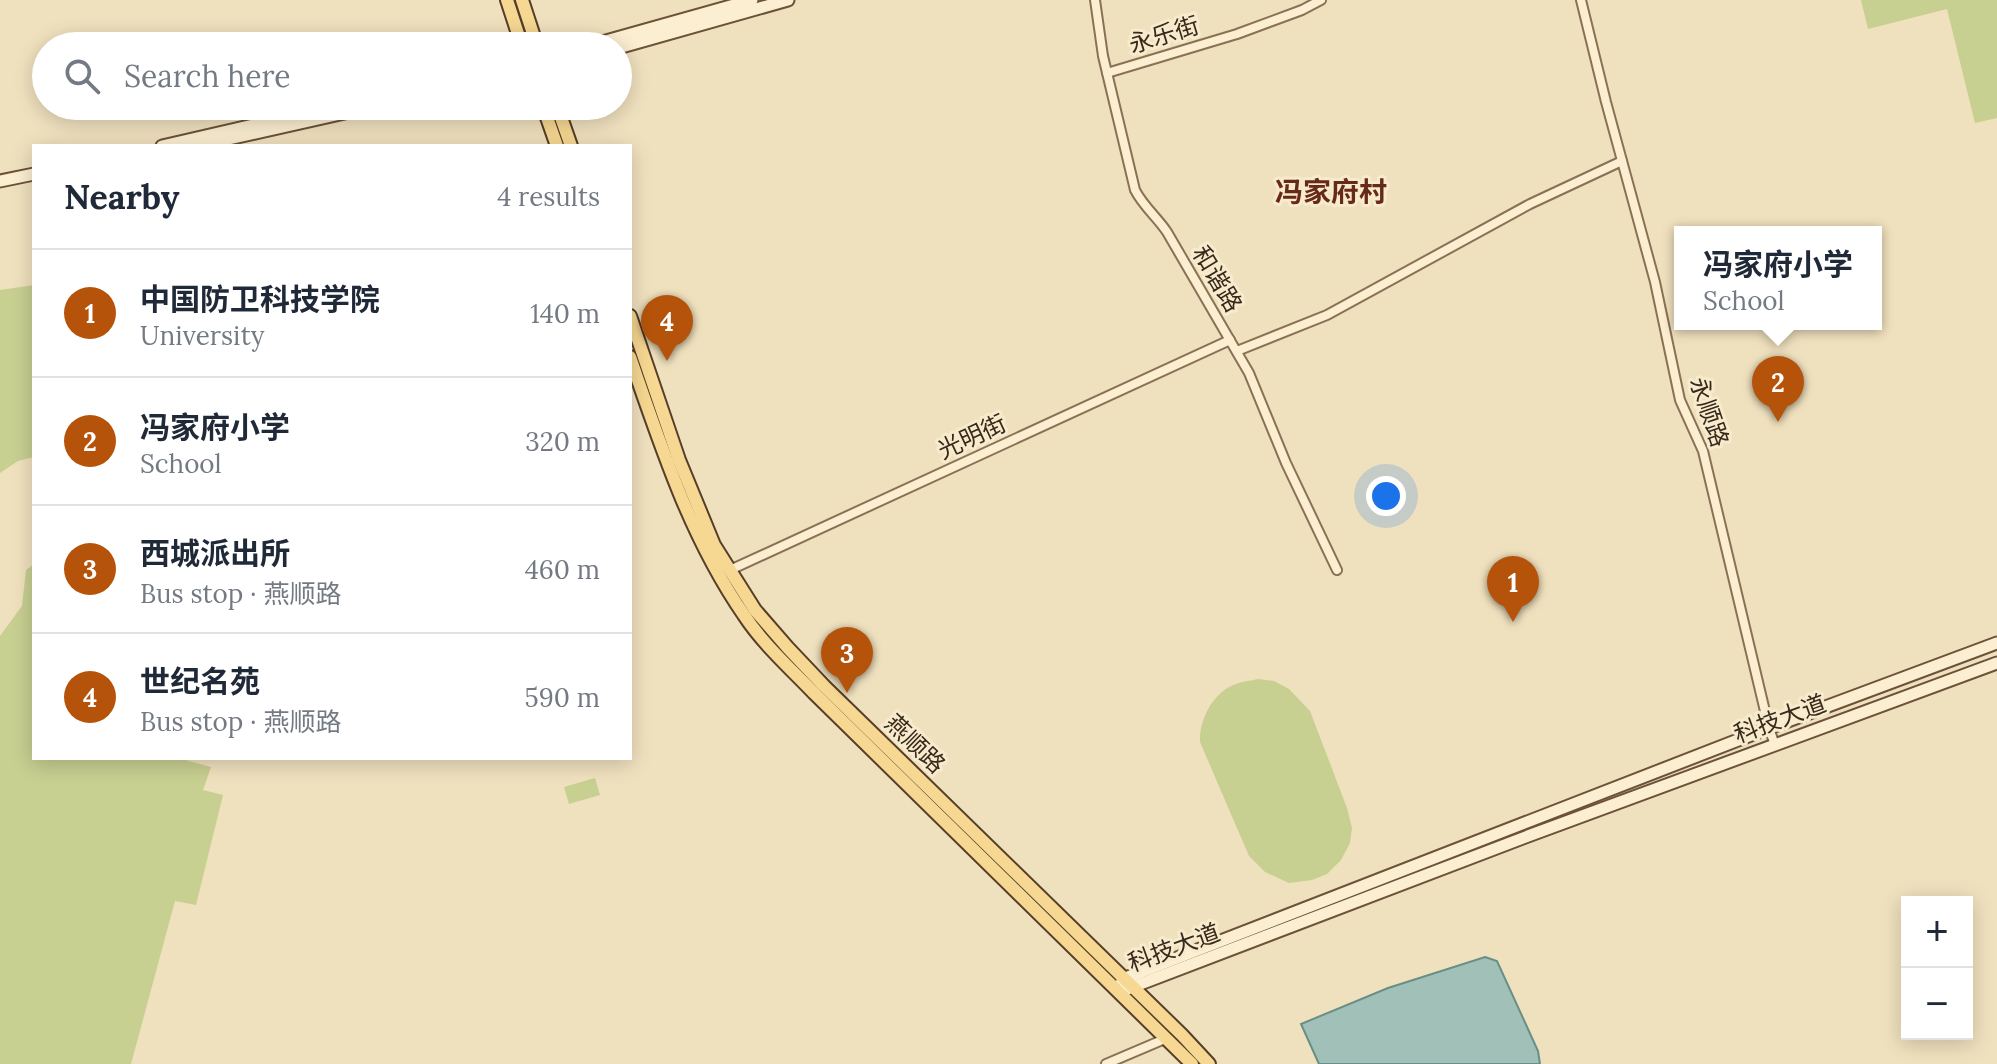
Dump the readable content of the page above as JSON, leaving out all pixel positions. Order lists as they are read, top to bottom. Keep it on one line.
{"streets":{"main road":["燕顺路"],"street":["永乐街","和谐路","永顺路","光明街","科技大道"]},"crossings":[["永乐街","和谐路"],["和谐路","光明街"],["永顺路","科技大道"],["光明街","燕顺路"],["科技大道","燕顺路"]],"districts":["冯家府村"],"page":{"search":"Search here","heading":["Nearby","4 results"],"popup":["冯家府小学","School"],"list":[{"mark":"1","name":"中国防卫科技学院","note":"University","value":"140 m"},{"mark":"2","name":"冯家府小学","note":"School","value":"320 m"},{"mark":"3","name":"西城派出所","note":"Bus stop · 燕顺路","value":"460 m"},{"mark":"4","name":"世纪名苑","note":"Bus stop · 燕顺路","value":"590 m"}],"pins":["4","2","1","3"],"map_buttons":["+","−"]}}
